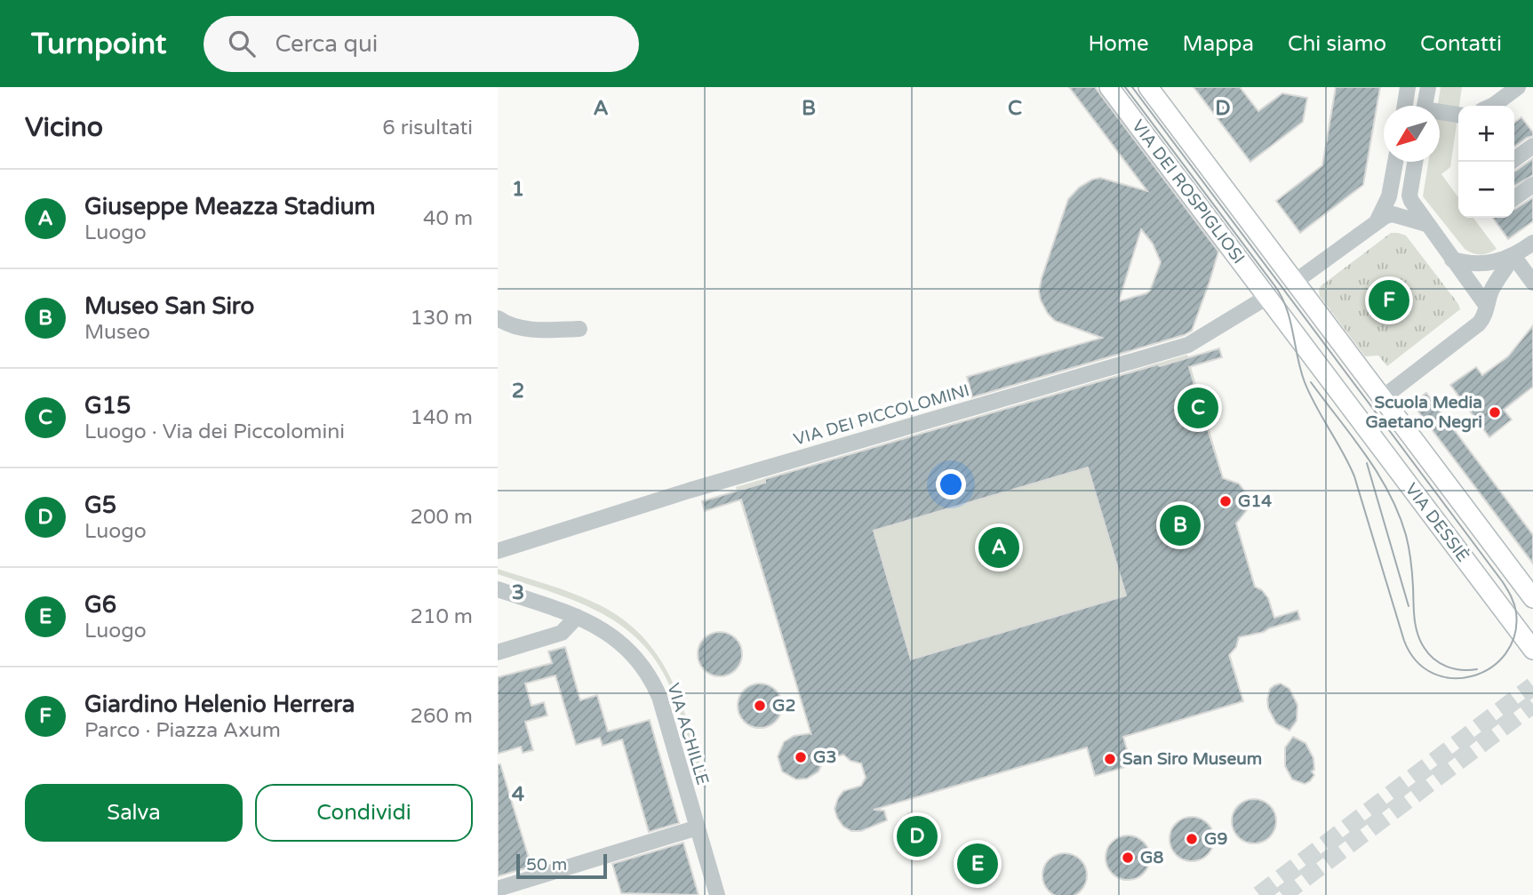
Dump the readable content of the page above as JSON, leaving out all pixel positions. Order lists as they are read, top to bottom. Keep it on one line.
{"streets":{"main road":["VIA DEI ROSPIGLIOSI","VIA DESSIÈ"],"street":["VIA DEI PICCOLOMINI","VIA ACHILLE"]},"crossings":[["VIA DEI ROSPIGLIOSI","VIA DEI PICCOLOMINI"],["VIA DEI ROSPIGLIOSI","VIA DESSIÈ"]],"places":["Scuola Media Gaetano Negri","G14","G2","G3","San Siro Museum","G9","G8"],"scale_bar":"50 m","north":"bottom left","page":{"header":"Turnpoint","search":"Cerca qui","nav":["Home","Mappa","Chi siamo","Contatti"],"heading":["Vicino","6 risultati"],"map_buttons":["+","−"],"list":[{"mark":"A","name":"Giuseppe Meazza Stadium","note":"Luogo","value":"40 m"},{"mark":"B","name":"Museo San Siro","note":"Museo","value":"130 m"},{"mark":"C","name":"G15","note":"Luogo · Via dei Piccolomini","value":"140 m"},{"mark":"D","name":"G5","note":"Luogo","value":"200 m"},{"mark":"E","name":"G6","note":"Luogo","value":"210 m"},{"mark":"F","name":"Giardino Helenio Herrera","note":"Parco · Piazza Axum","value":"260 m"}],"pins":["F","C","B","A","D","E"],"buttons":["Salva","Condividi"],"scale":"50 m"},"grid":{"columns":["A","B","C","D"],"rows":["1","2","3","4"]}}
